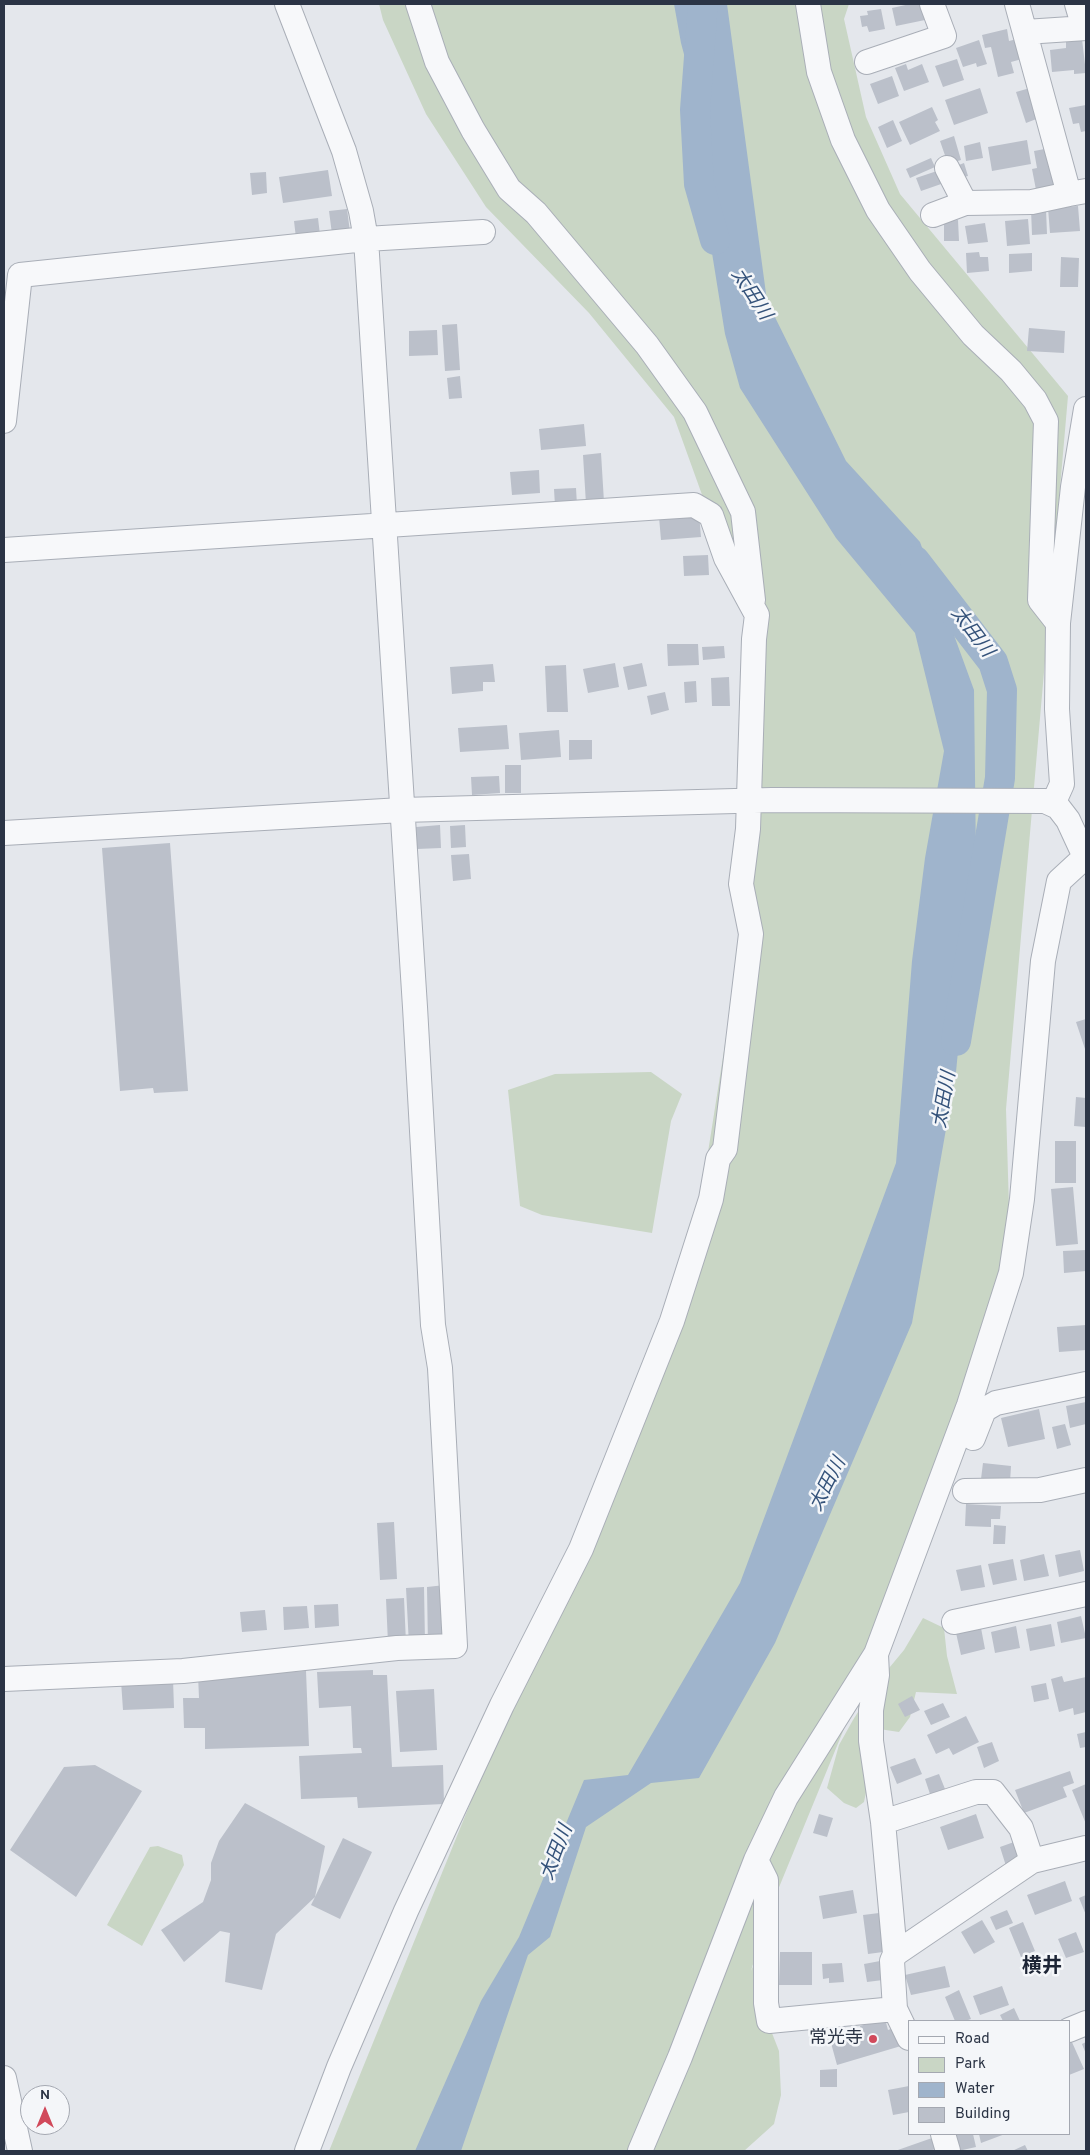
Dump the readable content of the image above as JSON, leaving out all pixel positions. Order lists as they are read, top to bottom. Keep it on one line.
{"districts":["横井"],"water":["太田川"],"places":["常光寺"],"legend":["Road","Park","Water","Building"],"north":"top"}
